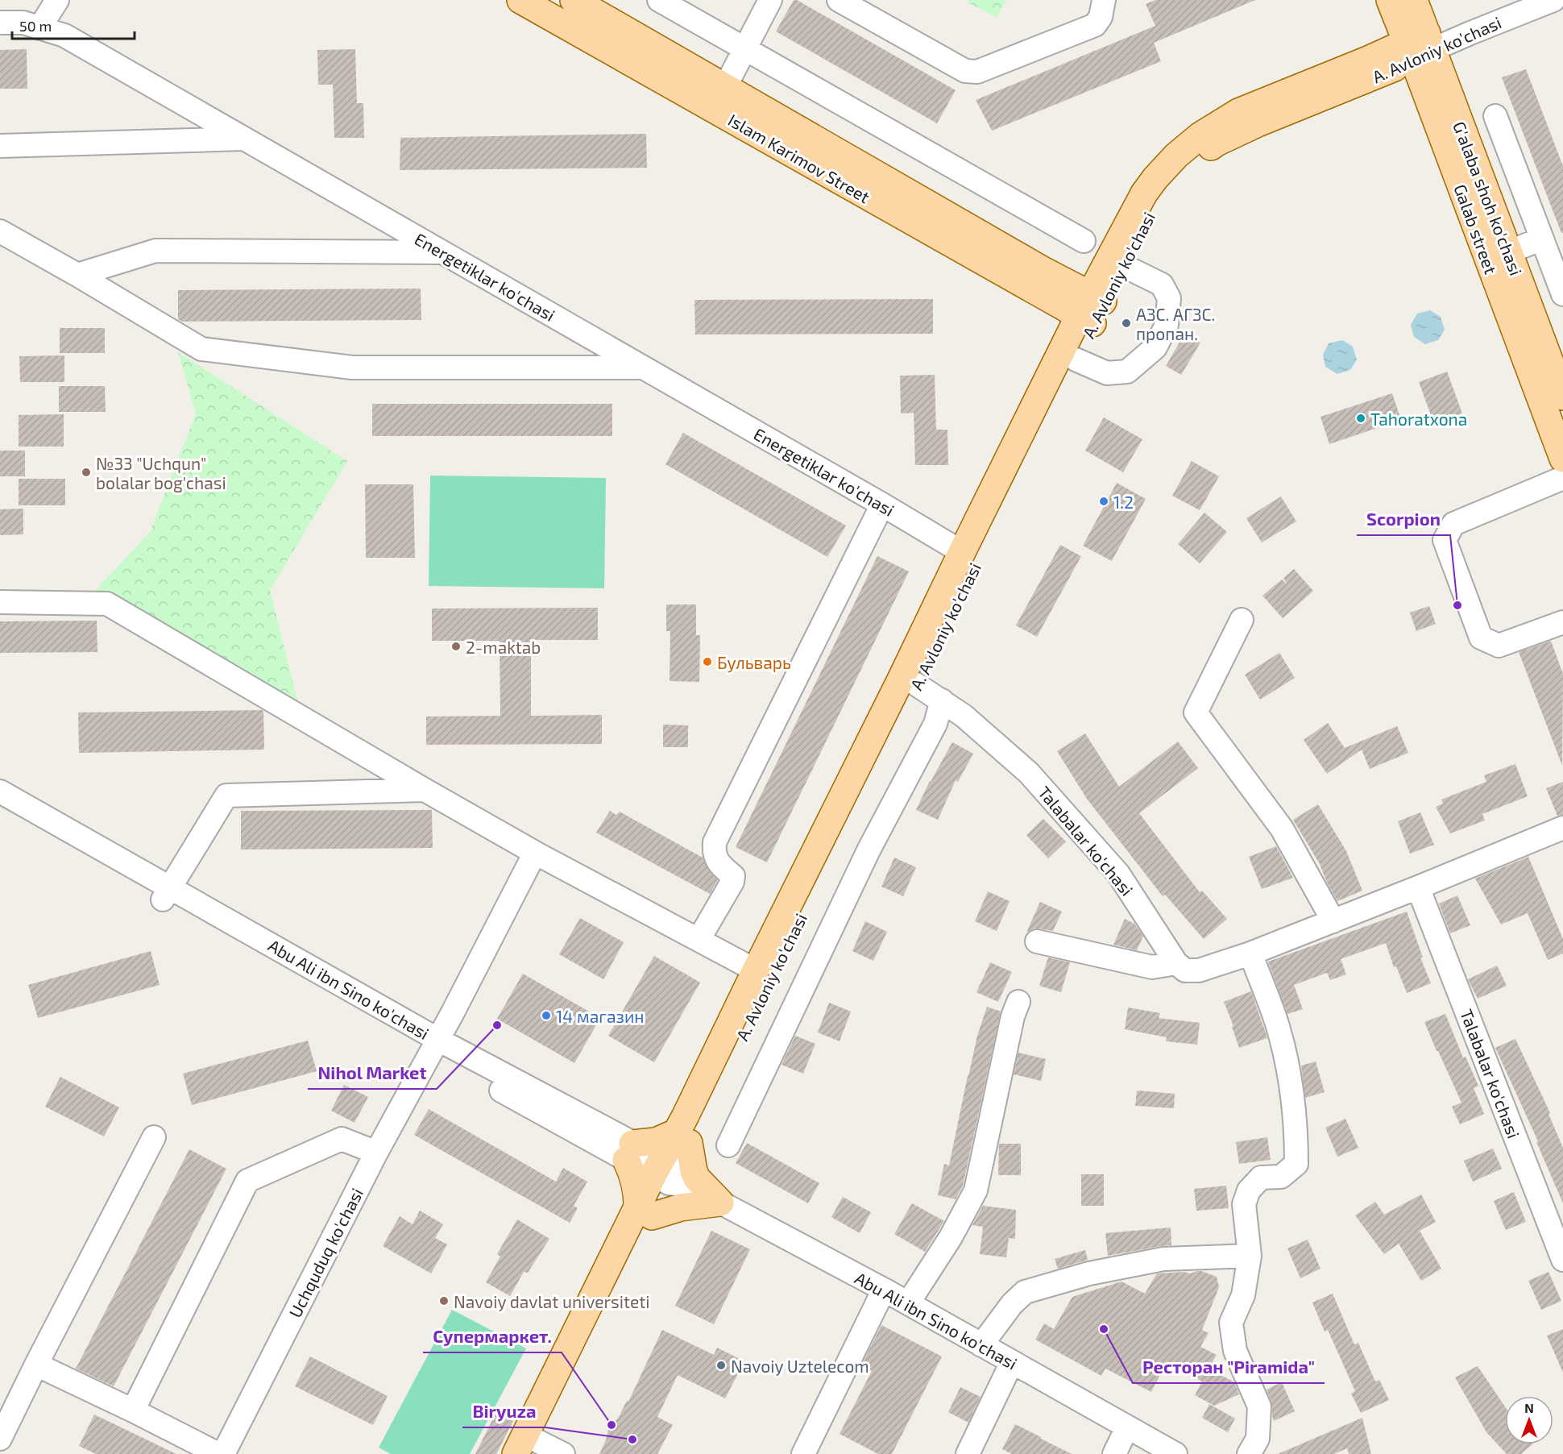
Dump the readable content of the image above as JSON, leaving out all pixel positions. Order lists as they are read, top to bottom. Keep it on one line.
{"streets":{"main road":["A. Avloniy ko'chasi","Islam Karimov Street","G'alaba shoh ko'chasi","Galab street"],"street":["Energetiklar ko'chasi","Talabalar ko'chasi","Abu Ali ibn Sino ko'chasi","Uchquduq ko'chasi"]},"crossings":[["A. Avloniy ko'chasi","Islam Karimov Street"],["A. Avloniy ko'chasi","G'alaba shoh ko'chasi"],["A. Avloniy ko'chasi","Galab street"],["A. Avloniy ko'chasi","Energetiklar ko'chasi"],["A. Avloniy ko'chasi","Talabalar ko'chasi"],["A. Avloniy ko'chasi","Abu Ali ibn Sino ko'chasi"],["G'alaba shoh ko'chasi","Galab street"],["Abu Ali ibn Sino ko'chasi","Uchquduq ko'chasi"]],"places":["АЗС. АГЗС. пропан.","Tahoratxona","№33 \"Uchqun\" bolalar bog'chasi","1.2","Scorpion","2-maktab","Бульварь","14 магазин","Nihol Market","Navoiy davlat universiteti","Ресторан \"Piramida\"","Navoiy Uztelecom","Супермаркет.","Biryuza"],"scale_bar":"50 m","north":"top"}
